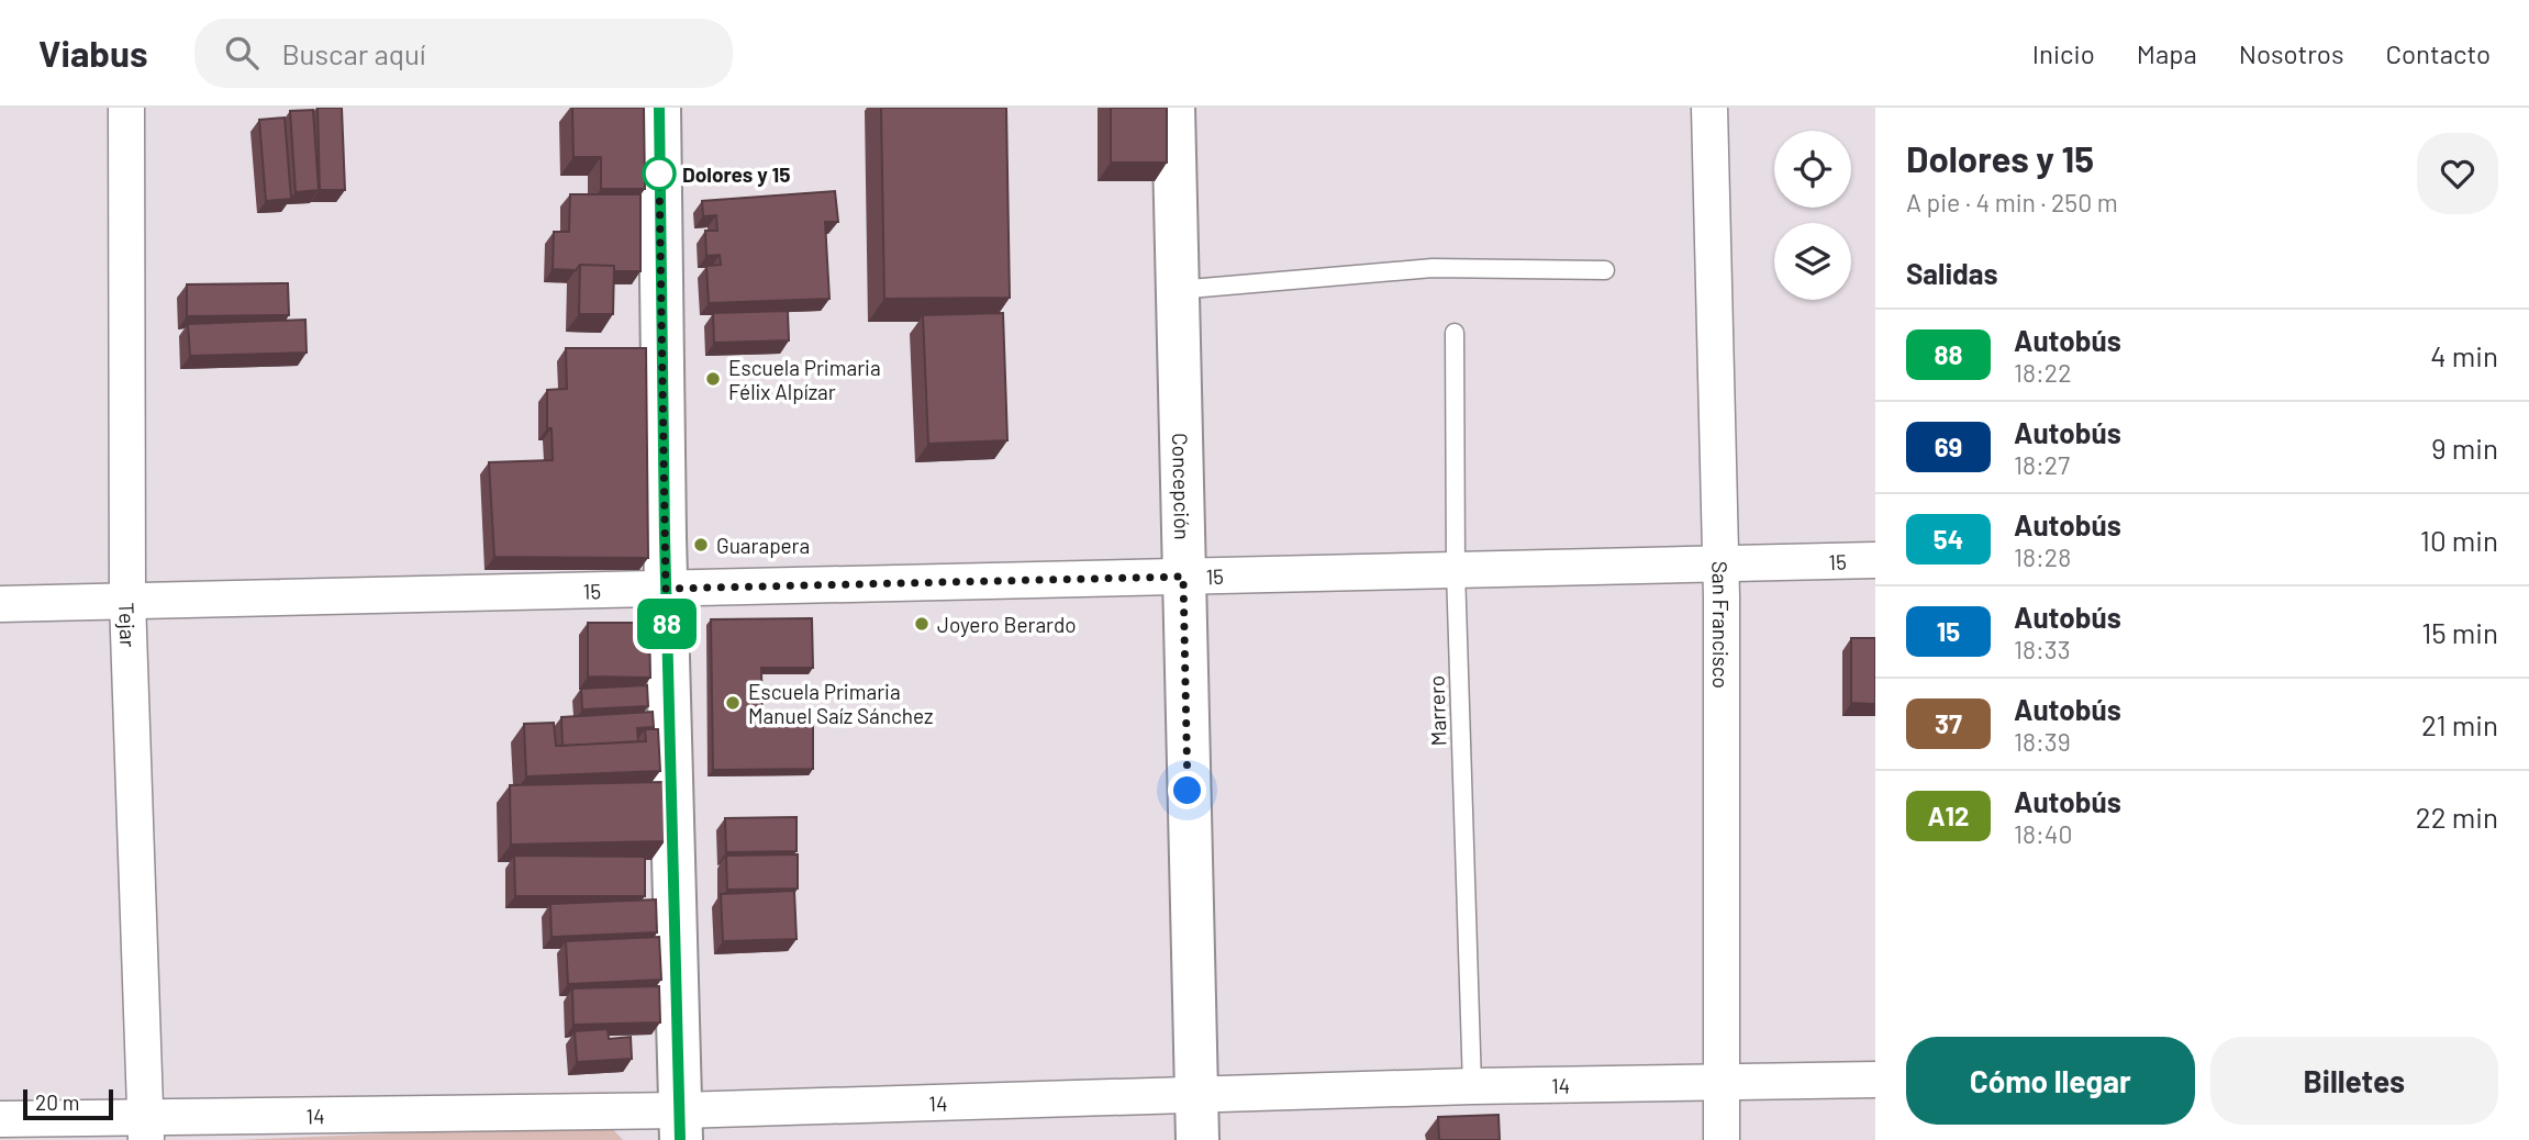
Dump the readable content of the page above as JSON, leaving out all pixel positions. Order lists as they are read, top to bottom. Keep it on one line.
{"streets":{"street":["Concepción","15","Tejar","San Francisco","14"],"lane":["Marrero"]},"crossings":[["Concepción","15"],["Concepción","14"],["15","Tejar"],["15","San Francisco"],["15","Marrero"],["Tejar","14"],["San Francisco","14"],["Marrero","14"]],"places":["Dolores y 15","Escuela Primaria Félix Alpízar","Guarapera","Joyero Berardo","Escuela Primaria Manuel Saíz Sánchez"],"lines":["bus line 88"],"scale_bar":"20 m","page":{"header":"Viabus","search":"Buscar aquí","nav":["Inicio","Mapa","Nosotros","Contacto"],"on_map":"88","heading":[["Dolores y 15","A pie · 4 min · 250 m"],"Salidas"],"list":[{"mark":"88","name":"Autobús","note":"18:22","value":"4 min"},{"mark":"69","name":"Autobús","note":"18:27","value":"9 min"},{"mark":"54","name":"Autobús","note":"18:28","value":"10 min"},{"mark":"15","name":"Autobús","note":"18:33","value":"15 min"},{"mark":"37","name":"Autobús","note":"18:39","value":"21 min"},{"mark":"A12","name":"Autobús","note":"18:40","value":"22 min"}],"buttons":["Cómo llegar","Billetes"],"scale":"20 m"}}
